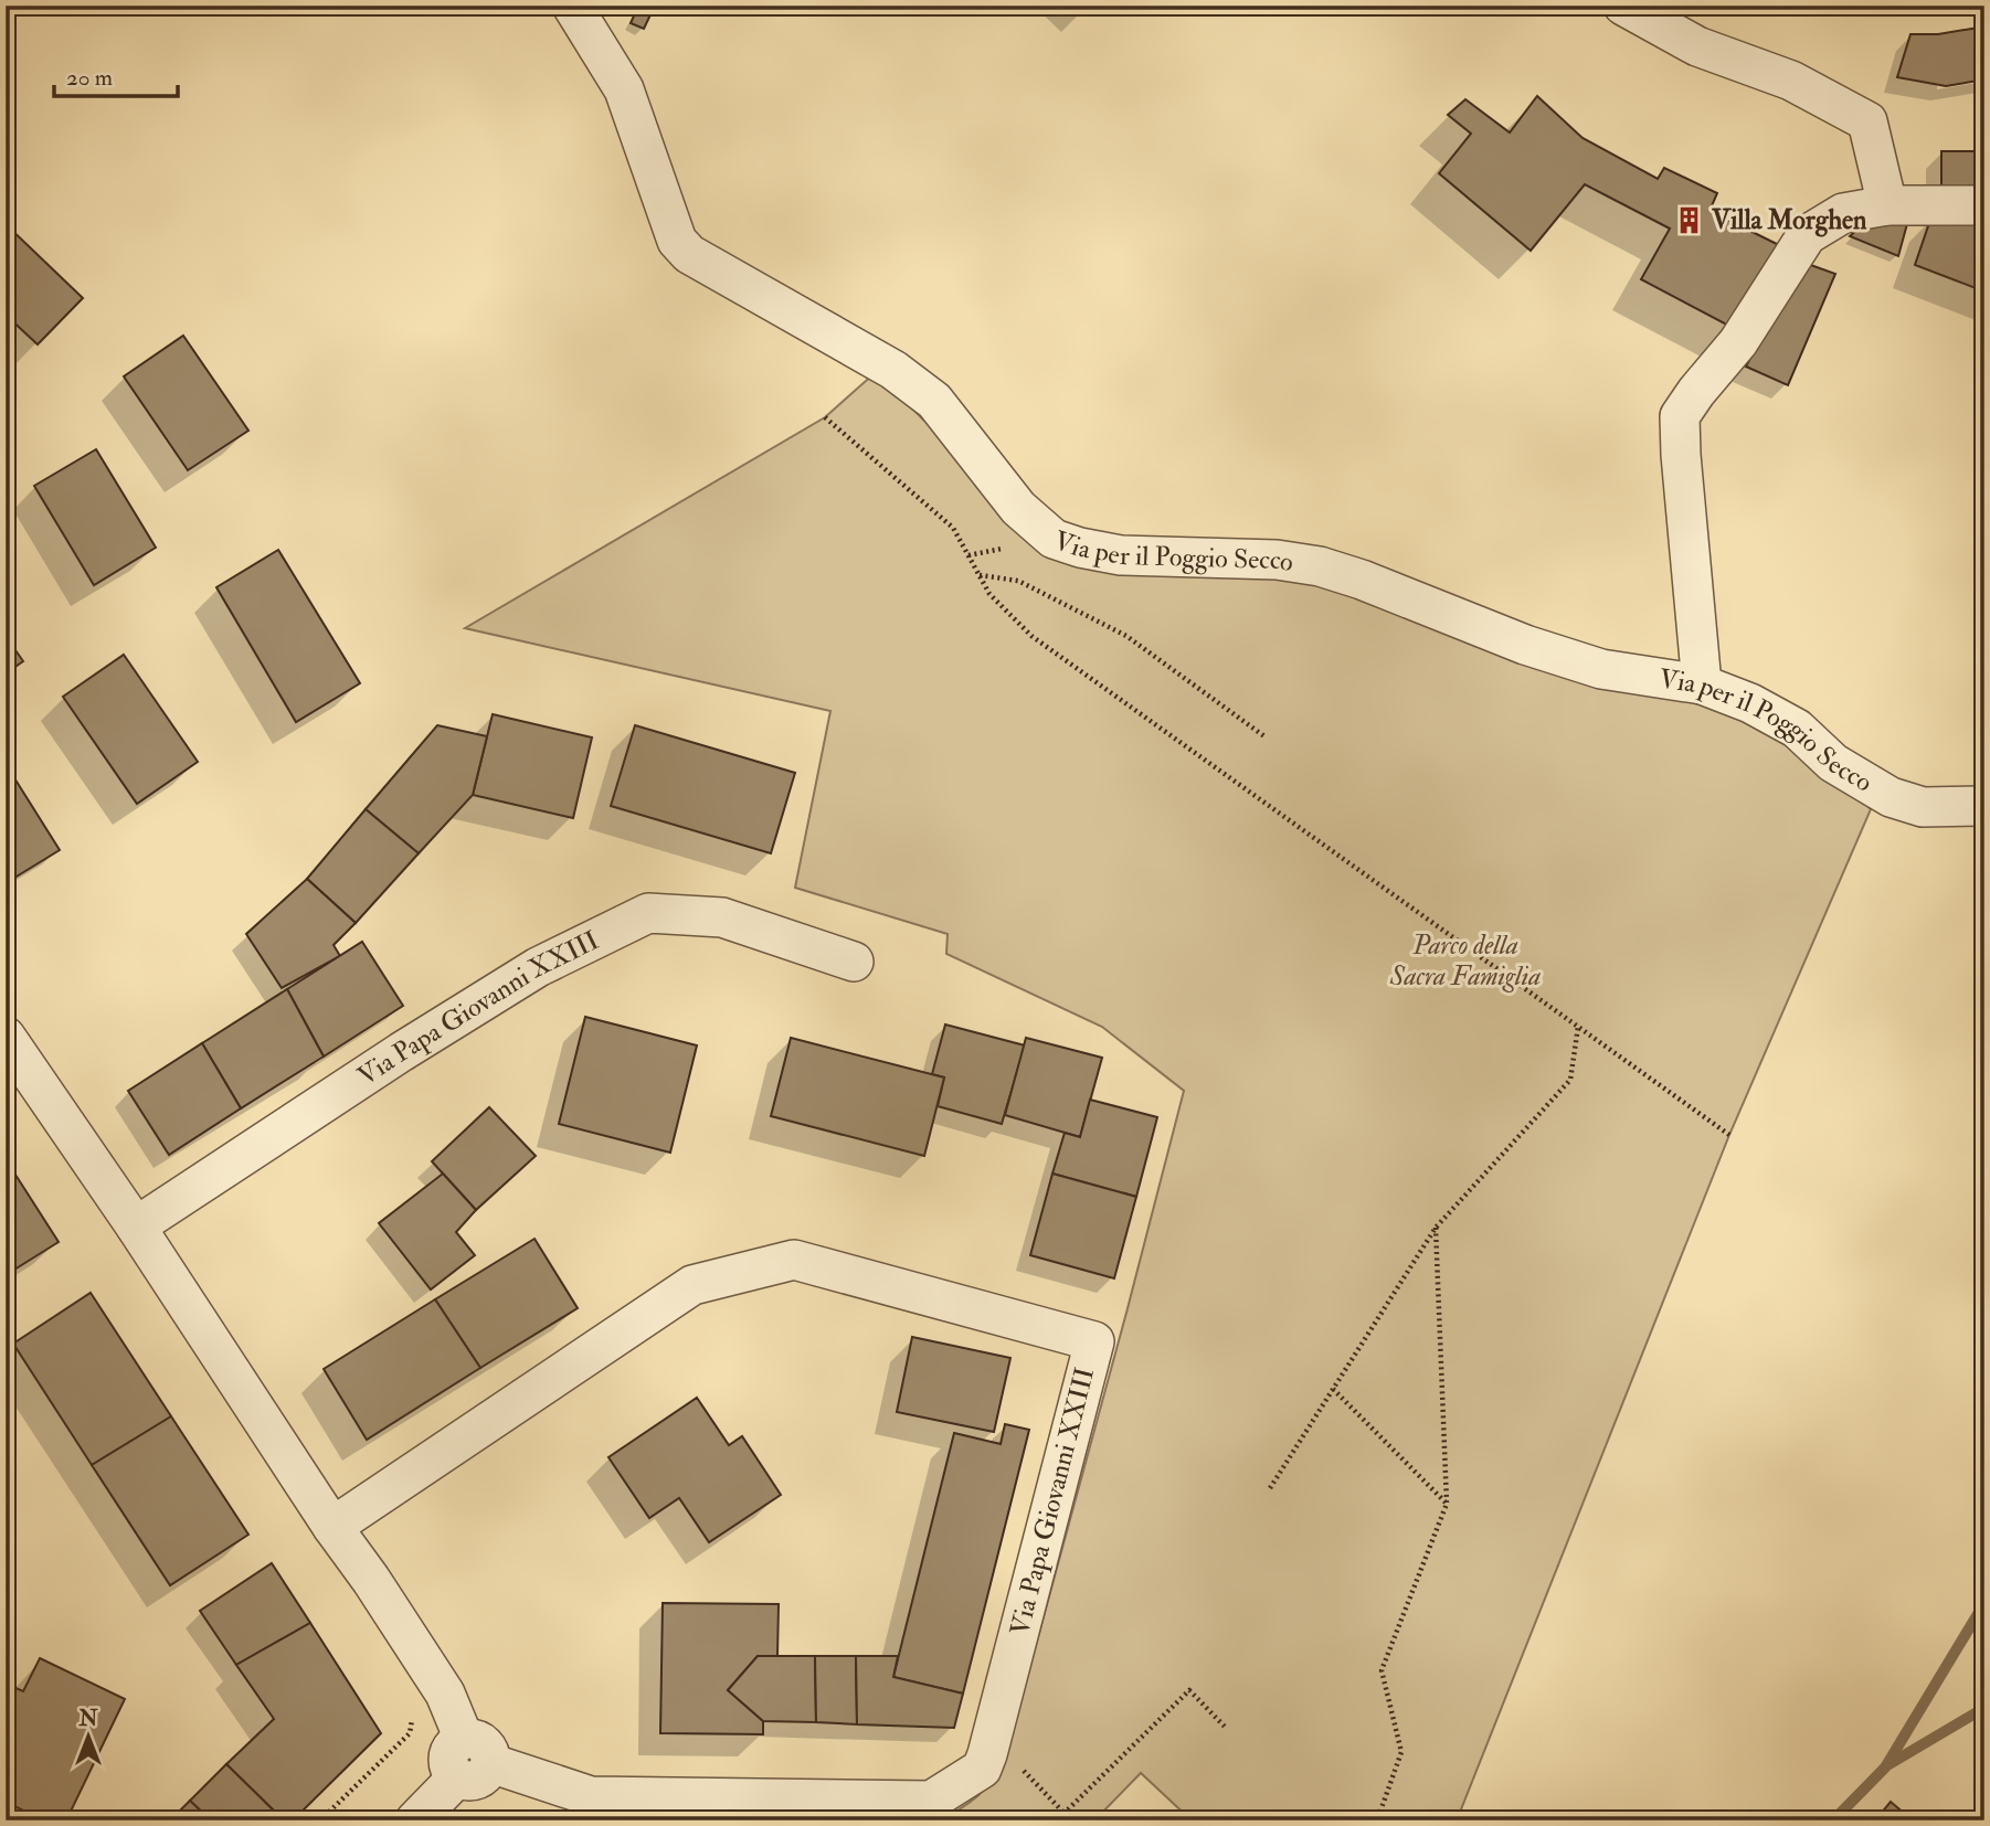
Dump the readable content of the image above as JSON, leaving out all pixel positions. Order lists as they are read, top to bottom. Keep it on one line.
{"streets":{"street":["Via per il Poggio Secco","Via Papa Giovanni XXIII"]},"parks":["Parco della Sacra Famiglia"],"places":{"building":["Villa Morghen"]},"scale_bar":"20 m","north":"top"}
